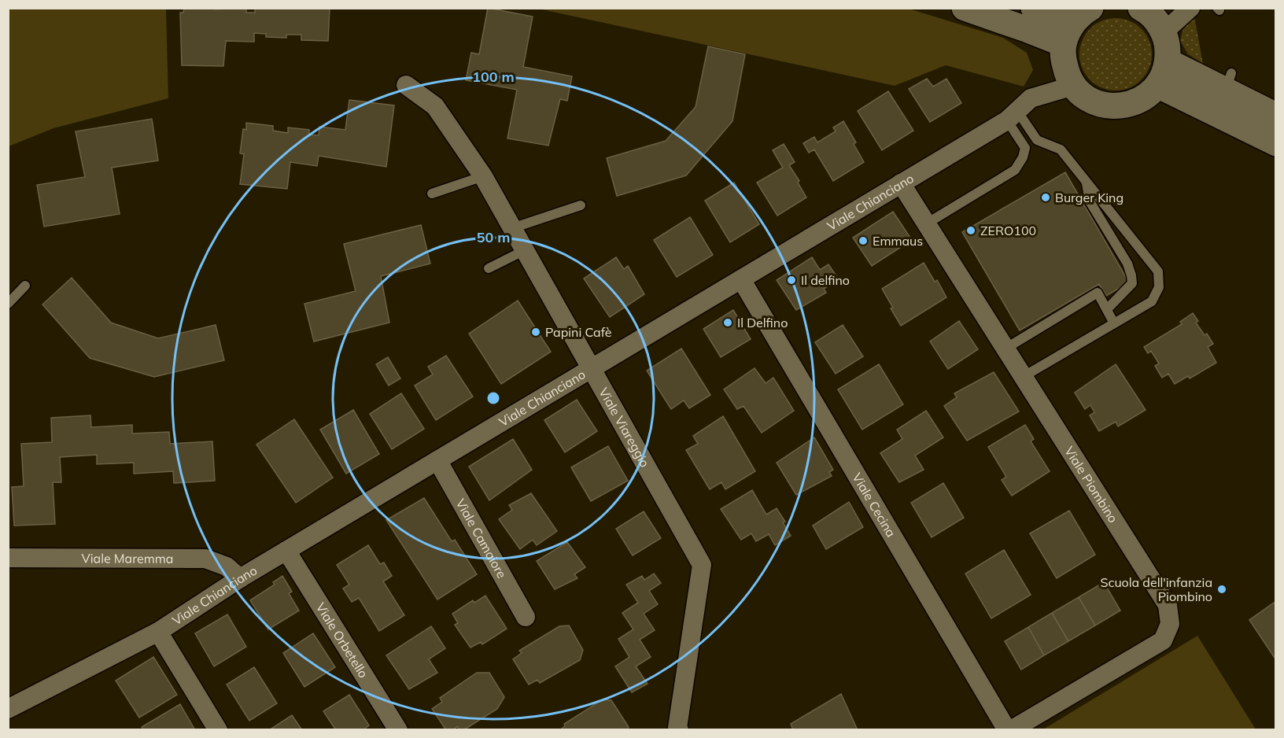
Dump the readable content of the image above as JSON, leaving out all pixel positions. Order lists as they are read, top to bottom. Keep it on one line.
{"streets":{"street":["Viale Chianciano","Viale Viareggio","Viale Piombino","Viale Cecina","Viale Camaiore","Viale Maremma","Viale Orbetello"]},"crossings":[["Viale Chianciano","Viale Viareggio"],["Viale Chianciano","Viale Piombino"],["Viale Chianciano","Viale Cecina"],["Viale Chianciano","Viale Camaiore"],["Viale Chianciano","Viale Maremma"],["Viale Chianciano","Viale Orbetello"]],"places":["Burger King","ZERO100","Emmaus","Il delfino","Il Delfino","Papini Cafè","Scuola dell'infanzia Piombino"],"rings":["100 m","50 m"]}
